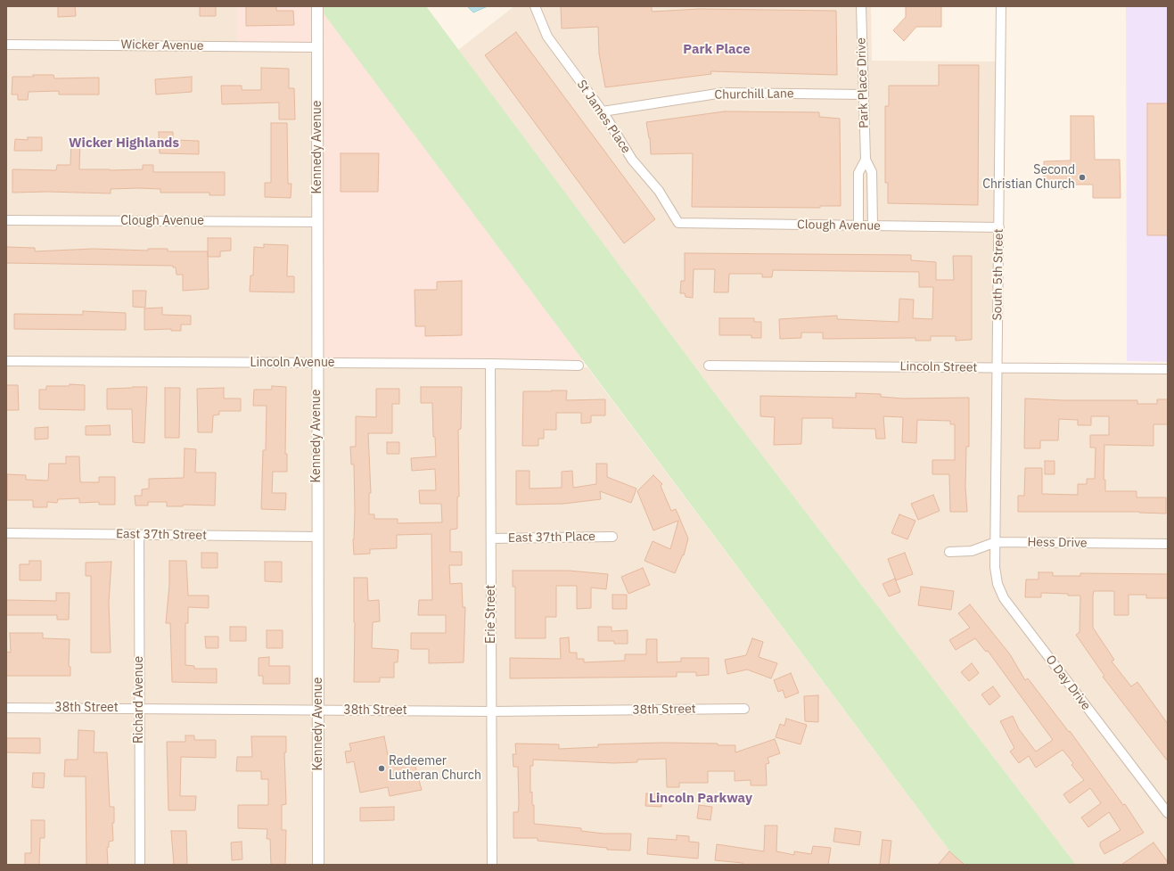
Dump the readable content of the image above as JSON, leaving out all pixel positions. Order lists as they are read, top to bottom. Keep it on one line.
{"streets":{"street":["Wicker Avenue","Park Place Drive","Churchill Lane","St James Place","Kennedy Avenue","Clough Avenue","South 5th Street","Lincoln Avenue","Lincoln Street","East 37th Street","East 37th Place","Hess Drive","Erie Street","O Day Drive","Richard Avenue","38th Street"]},"crossings":[["Wicker Avenue","Kennedy Avenue"],["Park Place Drive","Churchill Lane"],["Park Place Drive","Clough Avenue"],["Churchill Lane","St James Place"],["St James Place","Clough Avenue"],["Kennedy Avenue","Clough Avenue"],["Kennedy Avenue","Lincoln Avenue"],["Kennedy Avenue","East 37th Street"],["Kennedy Avenue","38th Street"],["Clough Avenue","South 5th Street"],["South 5th Street","Lincoln Street"],["South 5th Street","Hess Drive"],["South 5th Street","O Day Drive"],["Lincoln Avenue","Erie Street"],["East 37th Street","Richard Avenue"],["East 37th Place","Erie Street"],["Hess Drive","O Day Drive"],["Erie Street","38th Street"],["Richard Avenue","38th Street"]],"districts":["Park Place","Wicker Highlands","Lincoln Parkway"],"places":["Second Christian Church","Redeemer Lutheran Church"]}
